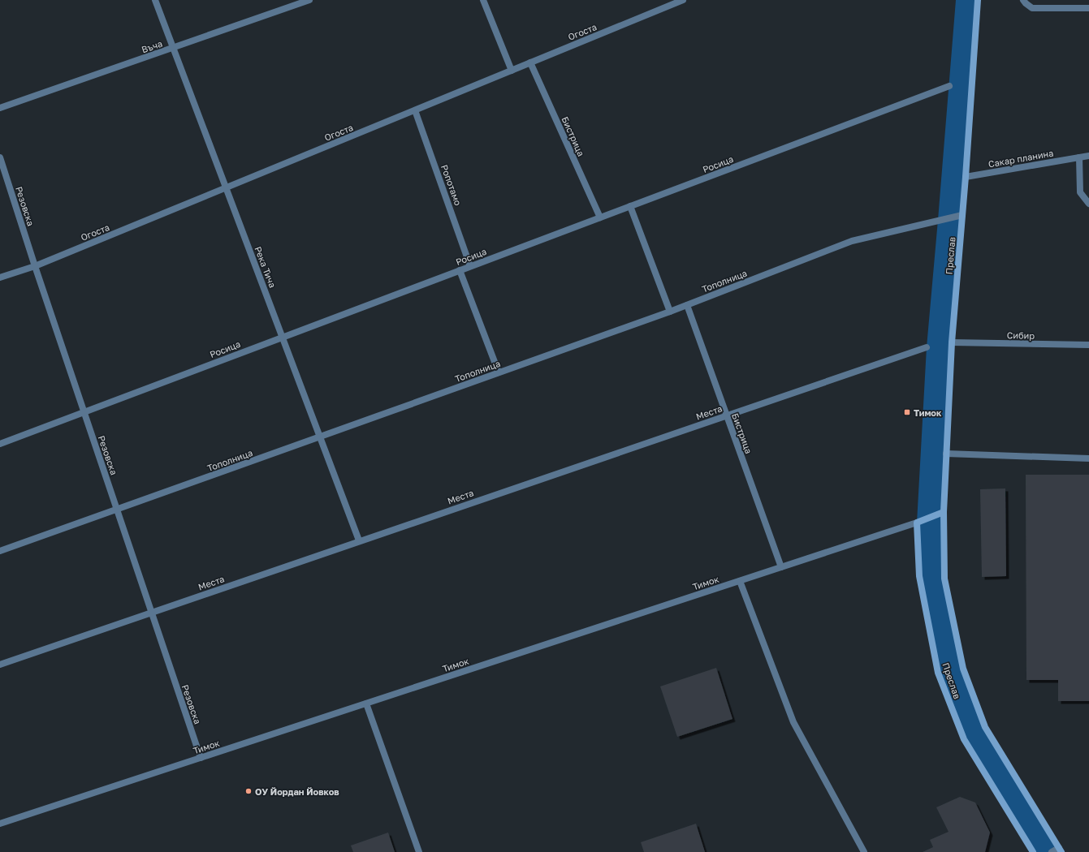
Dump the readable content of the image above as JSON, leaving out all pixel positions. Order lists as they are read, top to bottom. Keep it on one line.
{"streets":{"main road":["Преслав"],"street":["Огоста","Въча","Бистрица","Сакар планина","Росица","Ропотамо","Резовска","Река Тича","Тополница","Сибир","Места","Тимок"]},"crossings":[["Огоста","Бистрица"],["Огоста","Ропотамо"],["Огоста","Резовска"],["Огоста","Река Тича"],["Въча","Река Тича"],["Бистрица","Росица"],["Бистрица","Тополница"],["Бистрица","Места"],["Бистрица","Тимок"],["Сакар планина","Преслав"],["Росица","Ропотамо"],["Росица","Резовска"],["Росица","Река Тича"],["Резовска","Тополница"],["Резовска","Места"],["Резовска","Тимок"],["Преслав","Тополница"],["Преслав","Сибир"],["Преслав","Тимок"],["Река Тича","Тополница"],["Река Тича","Места"]],"places":{"transit":["Тимок"],"other":["ОУ Йордан Йовков"]}}
